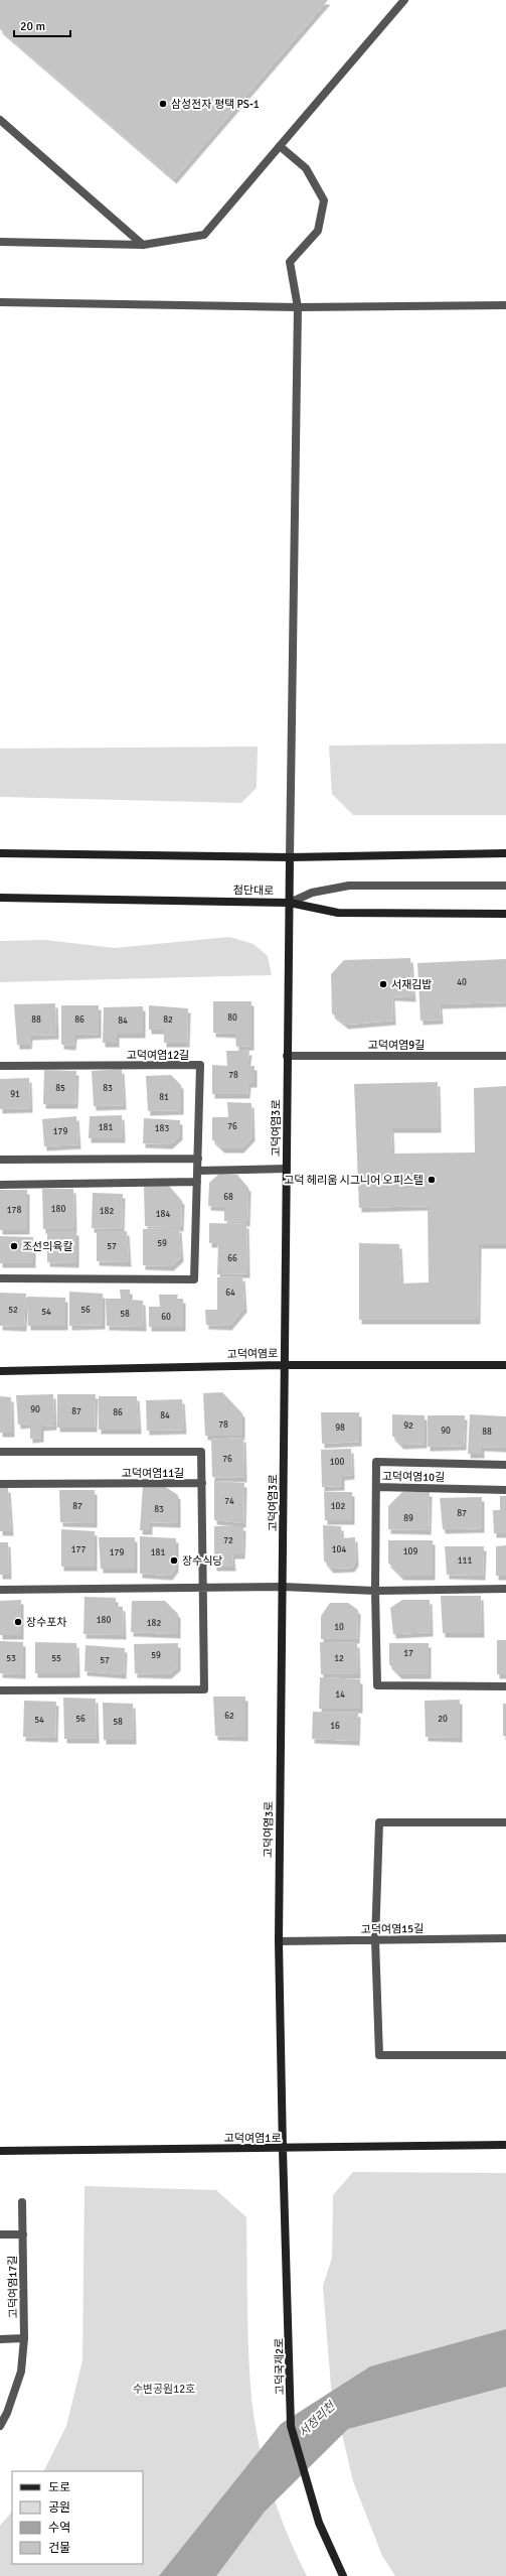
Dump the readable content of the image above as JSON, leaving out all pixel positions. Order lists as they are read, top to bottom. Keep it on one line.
{"streets":{"street":["첨단대로","고덕여염9길","고덕여염12길","고덕여염3로","고덕여염로","고덕여염11길","고덕여염10길","고덕여염15길","고덕여염1로","고덕여염17길","고덕국제2로"]},"crossings":[["첨단대로","고덕여염3로"],["고덕여염9길","고덕여염3로"],["고덕여염3로","고덕여염로"],["고덕여염3로","고덕여염15길"],["고덕여염3로","고덕여염1로"],["고덕여염3로","고덕국제2로"],["고덕여염1로","고덕국제2로"]],"water":["서정리천"],"parks":["수변공원12호"],"places":["삼성전자 평택 PS-1","서재김밥","고덕 헤리움 시그니어 오피스텔","조선의육칼","장수식당","장수포차"],"house_numbers":["40","80","88","86","82","84","78","85","83","91","81","76","181","183","179","68","180","178","182","184","59","57","66","64","52","56","54","58","60","90","87","86","84","78","92","98","90","88","76","100","74","87","102","83","87","89","72","177","104","109","179","181","111","180","182","10","17","59","53","55","12","57","14","62","56","20","54","58","16"],"legend":["도로","공원","수역","건물"],"scale_bar":"20 m"}
